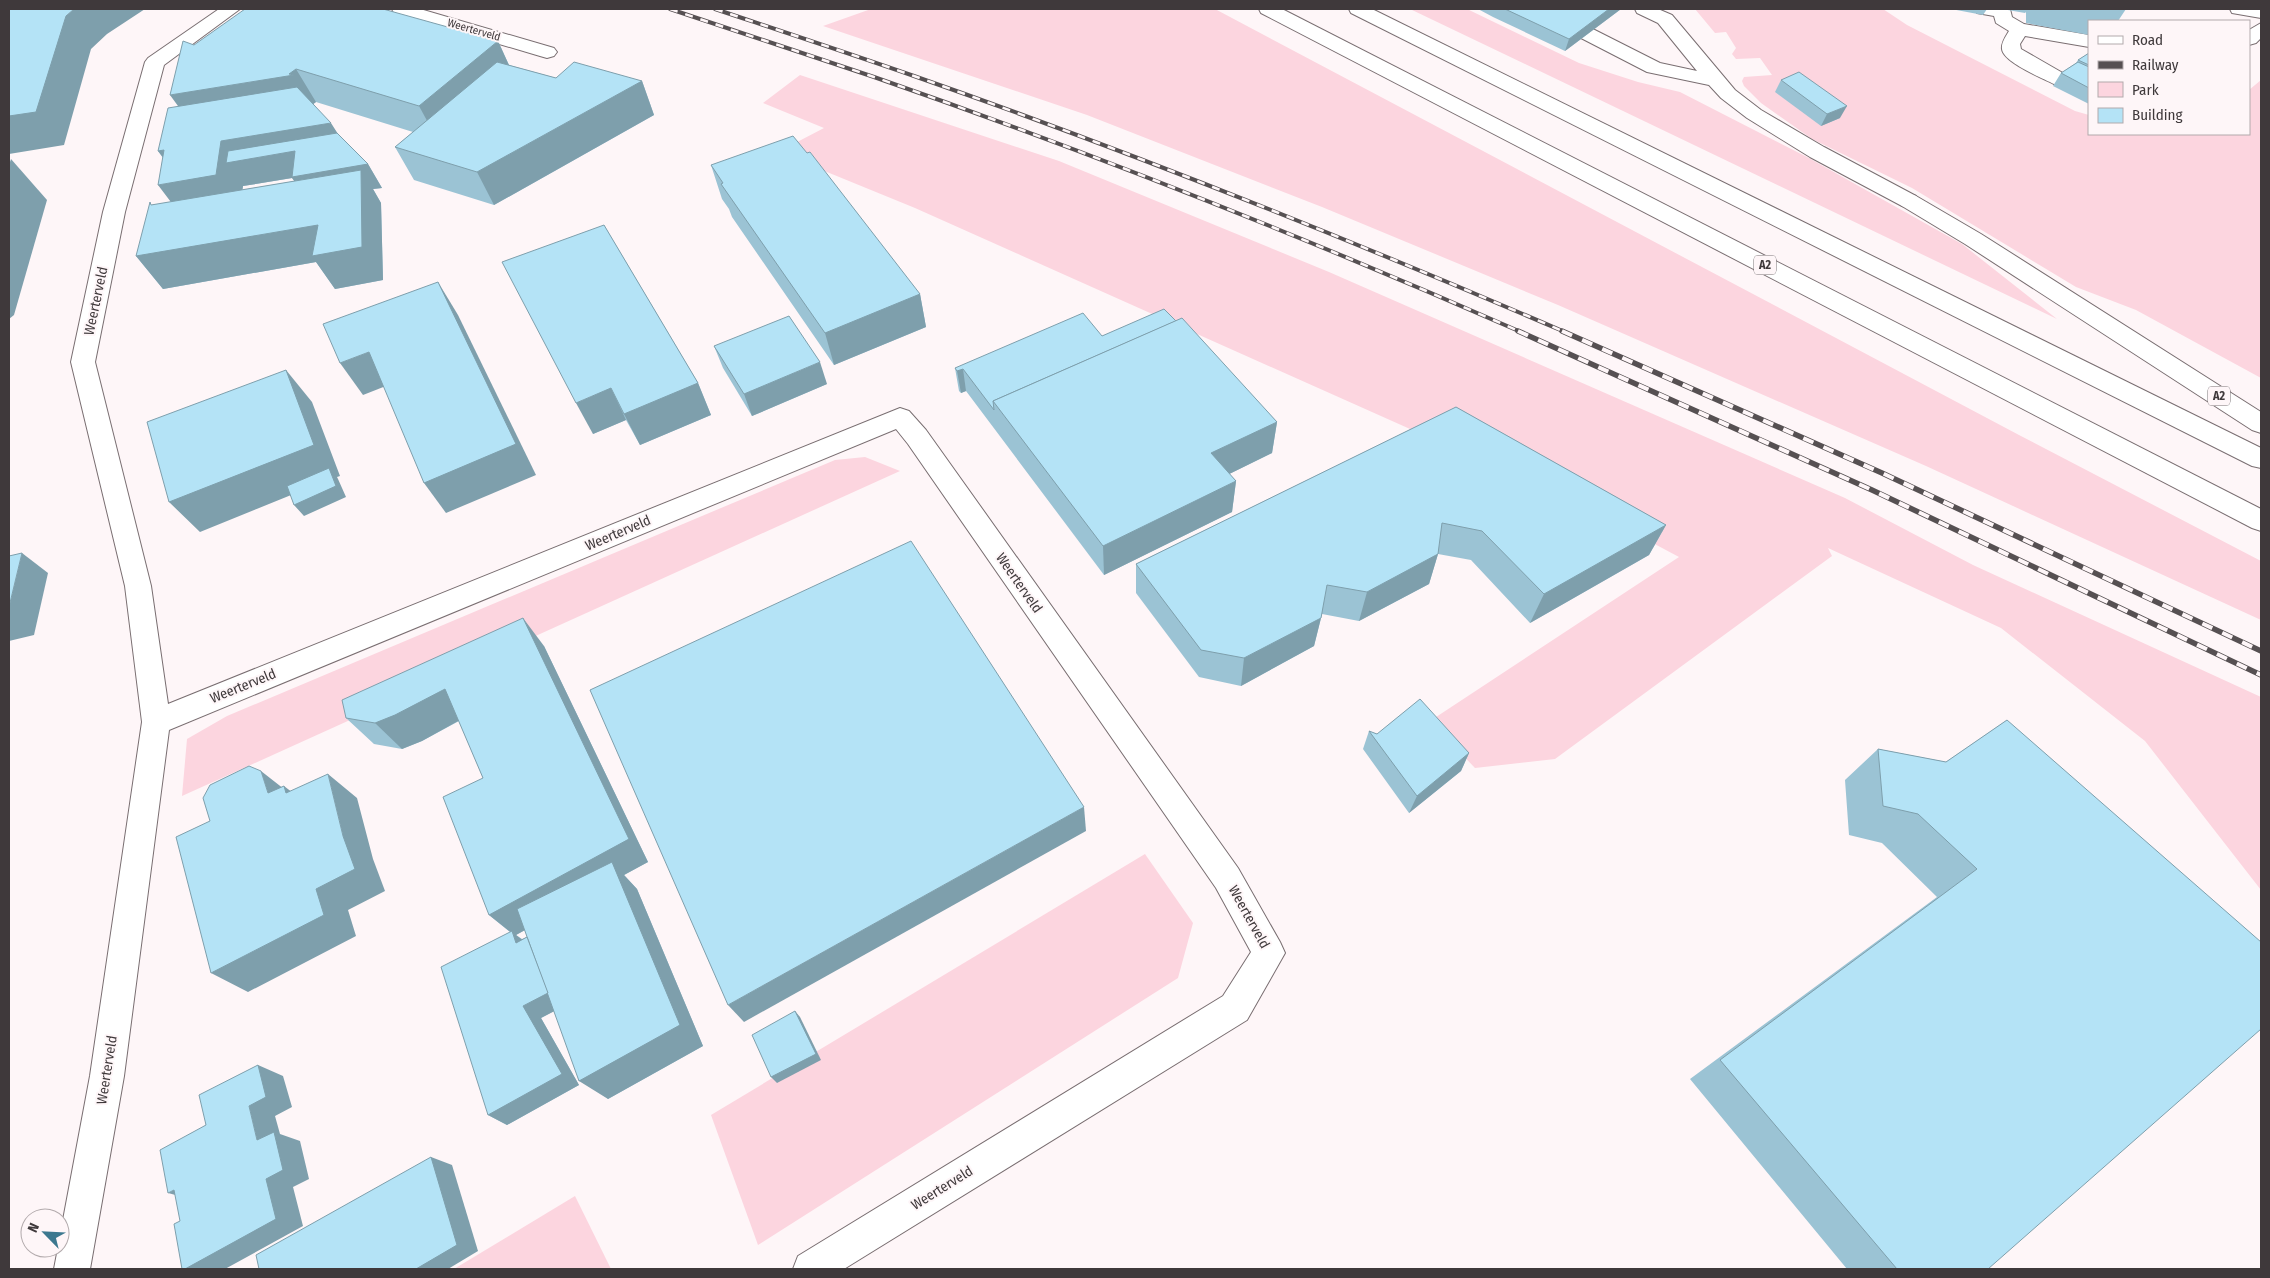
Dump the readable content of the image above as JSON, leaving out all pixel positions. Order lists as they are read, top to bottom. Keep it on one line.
{"streets":{"main road":["Weerterveld","A2"]},"legend":["Road","Railway","Park","Building"],"north":"top left"}
